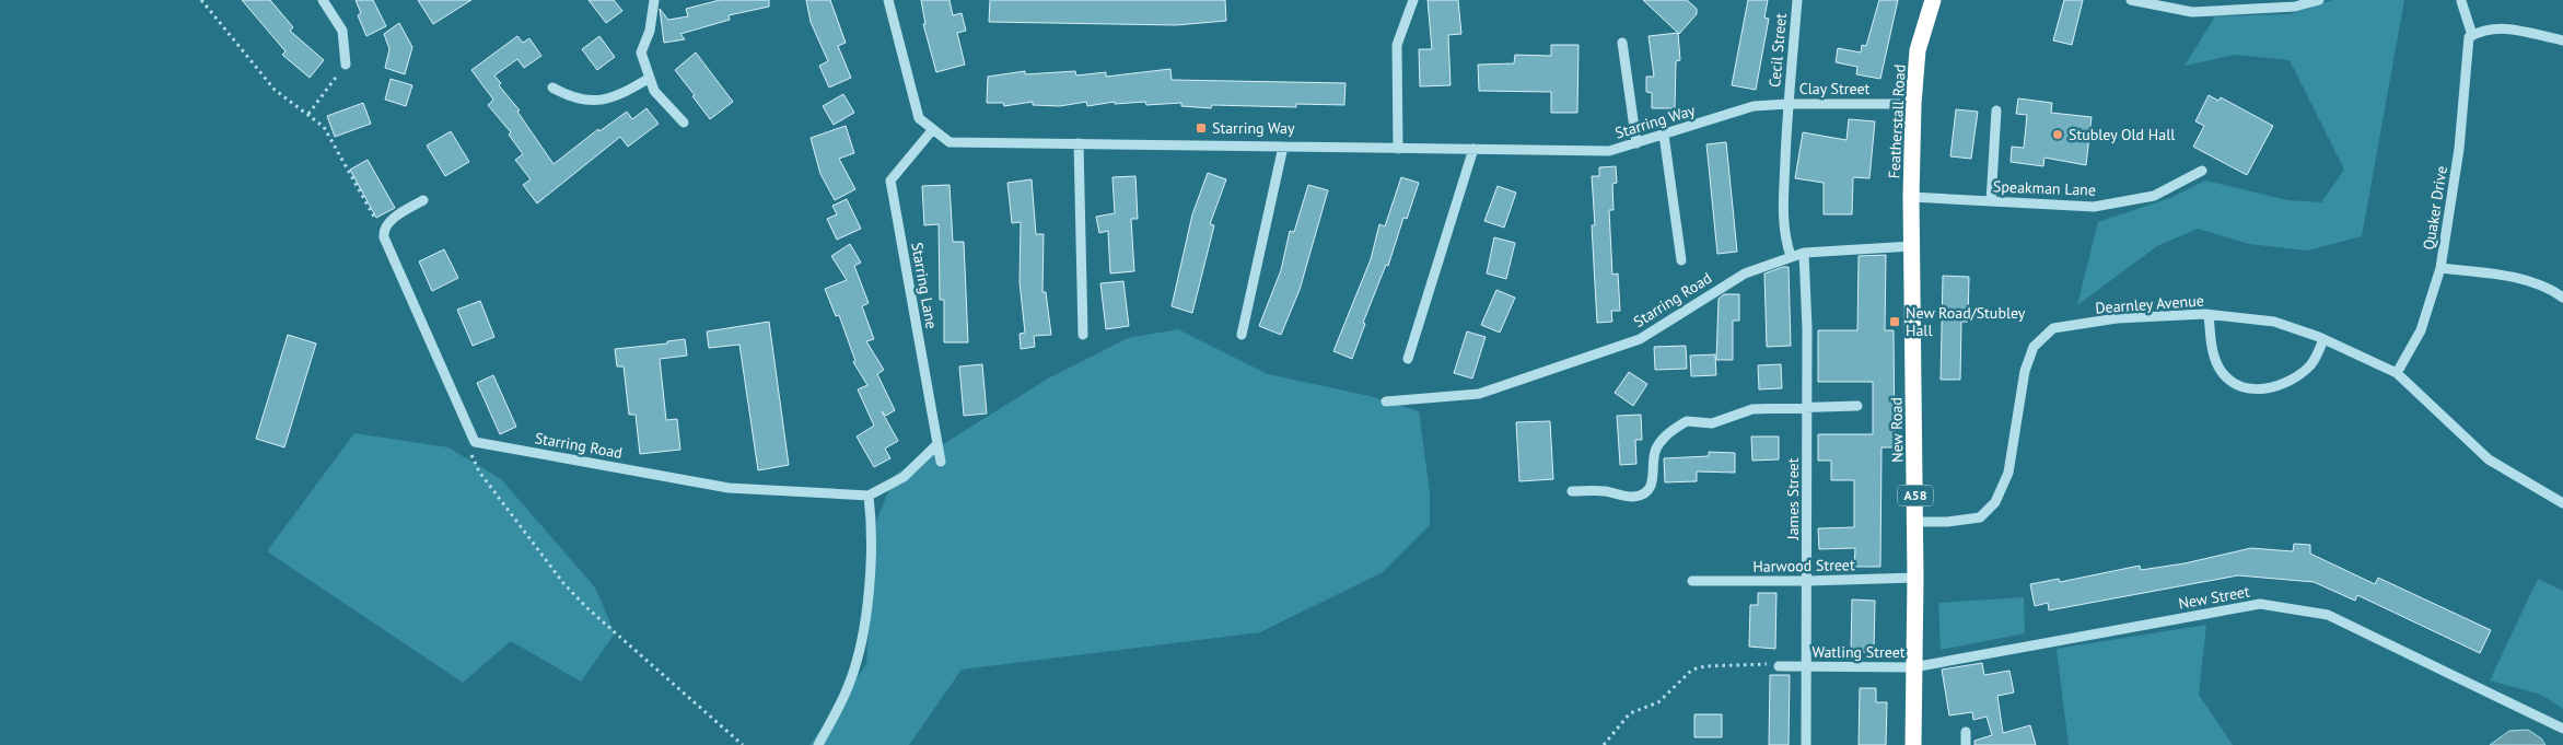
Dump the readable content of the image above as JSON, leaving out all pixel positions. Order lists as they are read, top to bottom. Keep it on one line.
{"streets":{"highway":["Featherstall Road","New Road","A58"],"street":["Cecil Street","Clay Street","Starring Way","Speakman Lane","Quaker Drive","Starring Lane","Starring Road","Dearnley Avenue","James Street","Harwood Street","New Street","Watling Street"]},"crossings":[["Cecil Street","Clay Street"],["Cecil Street","Starring Way"],["Cecil Street","Starring Road"],["Clay Street","Starring Way"],["Clay Street","Featherstall Road"],["Starring Way","Starring Lane"],["Featherstall Road","Speakman Lane"],["Featherstall Road","Starring Road"],["Featherstall Road","New Road"],["Quaker Drive","Dearnley Avenue"],["Starring Road","New Road"],["Starring Road","James Street"],["Dearnley Avenue","New Road"],["New Road","Harwood Street"],["New Road","New Street"],["New Road","Watling Street"],["James Street","Harwood Street"],["James Street","Watling Street"],["New Street","Watling Street"]],"places":{"transit":["Starring Way","New Road/Stubley Hall"],"other":["Stubley Old Hall"]}}
